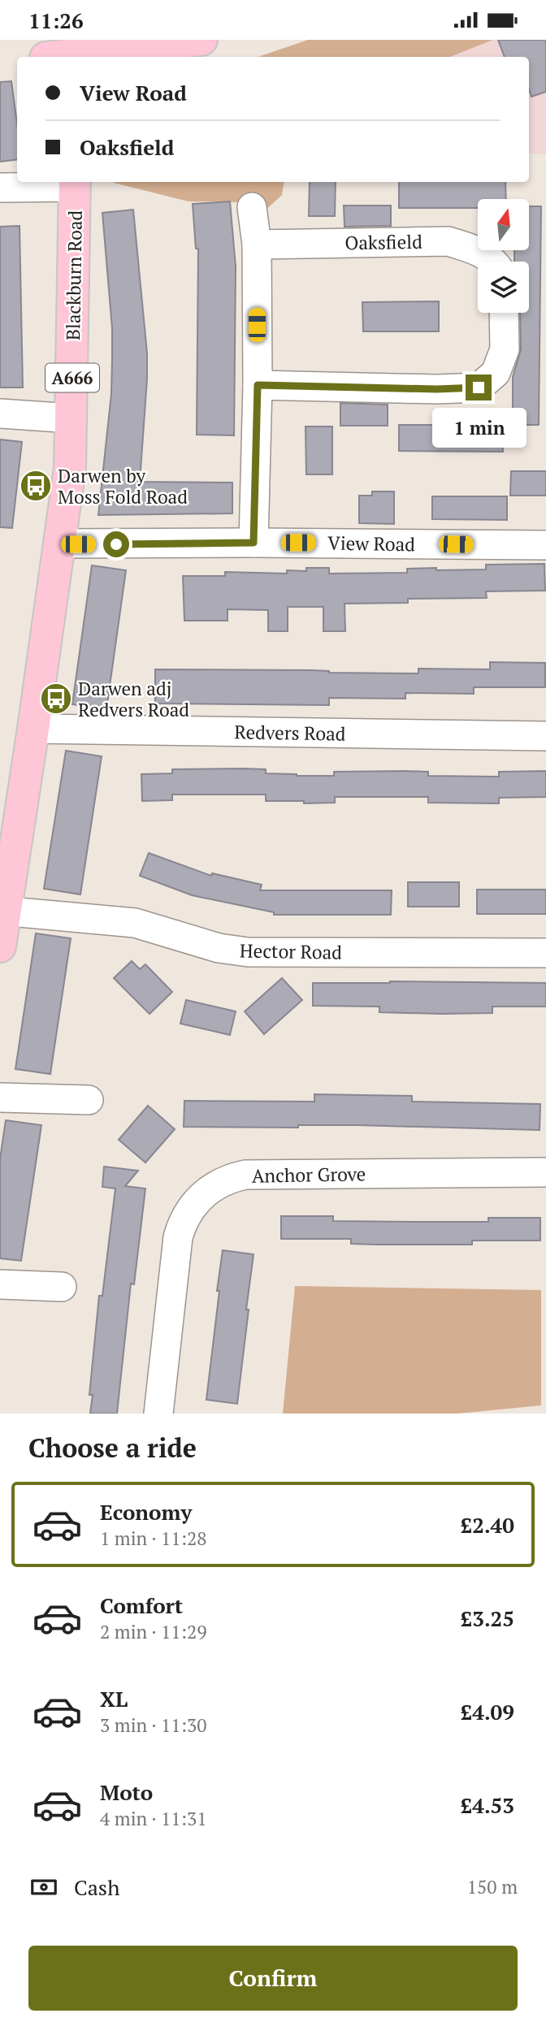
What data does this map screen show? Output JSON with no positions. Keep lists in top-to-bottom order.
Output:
{
  "streets": {
    "highway": ["Blackburn Road", "A666"],
    "street": [
      "Oaksfield",
      "View Road",
      "Redvers Road",
      "Hector Road",
      "Anchor Grove"
    ]
  },
  "crossings": [
    ["Blackburn Road", "View Road"],
    ["Blackburn Road", "Redvers Road"],
    ["Blackburn Road", "Hector Road"]
  ],
  "places": {
    "bus stop": ["Darwen by Moss Fold Road", "Darwen adj Redvers Road"]
  },
  "north": "top",
  "page": {
    "status": "11:26",
    "banner": ["View Road", "Oaksfield"],
    "bubble": "1 min",
    "heading": "Choose a ride",
    "list": [
      {
        "name": "Economy",
        "note": "1 min · 11:28",
        "value": "£2.40"
      },
      {
        "name": "Comfort",
        "note": "2 min · 11:29",
        "value": "£3.25"
      },
      {
        "name": "XL",
        "note": "3 min · 11:30",
        "value": "£4.09"
      },
      {
        "name": "Moto",
        "note": "4 min · 11:31",
        "value": "£4.53"
      }
    ],
    "pay": ["Cash", "150 m"],
    "buttons": "Confirm"
  }
}
